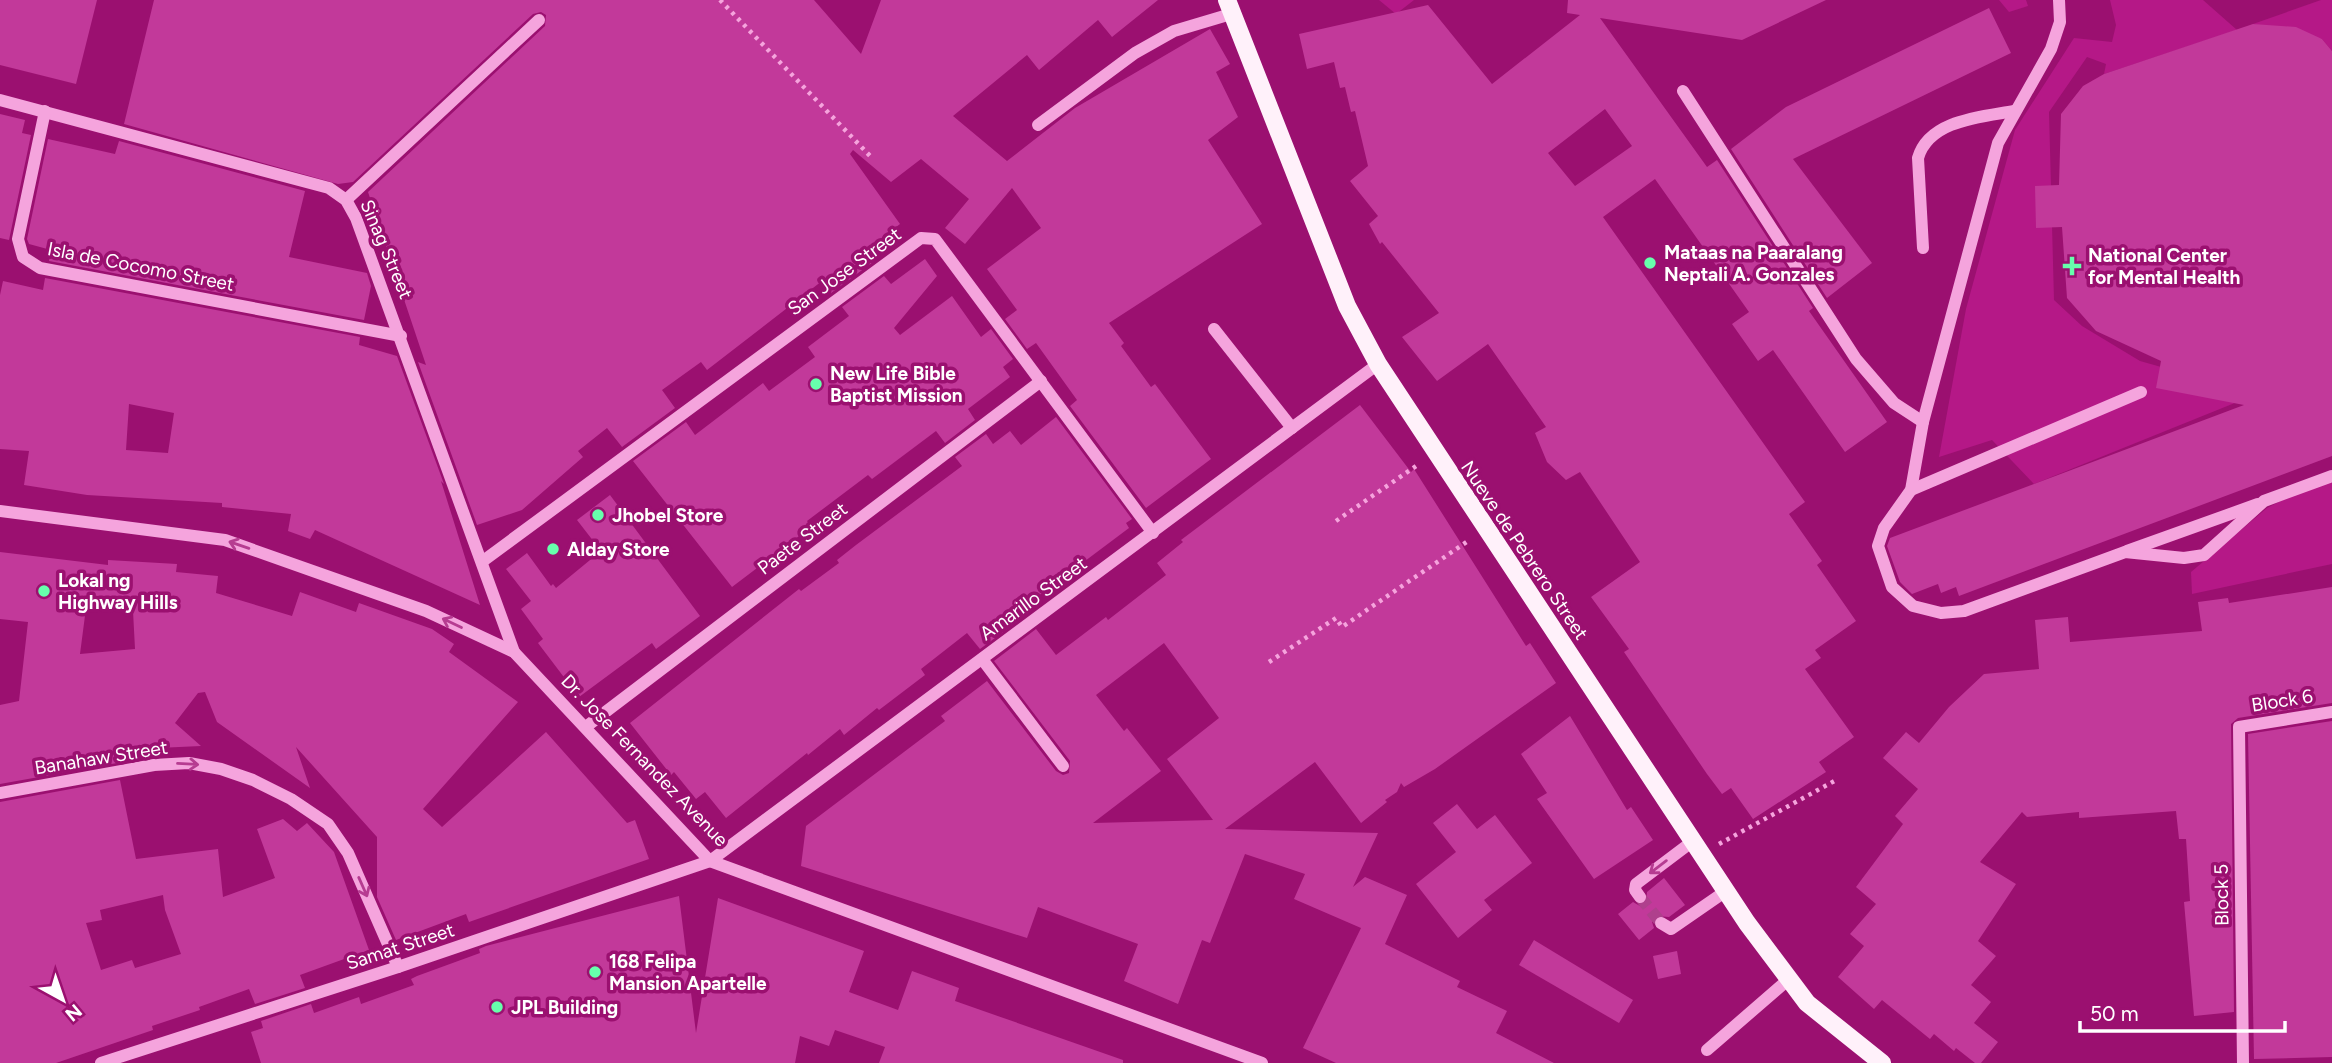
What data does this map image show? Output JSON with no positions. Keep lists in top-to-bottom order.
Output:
{
  "streets": {
    "main road": ["Nueve de Pebrero Street"],
    "street": [
      "Sinag Street",
      "Isla de Cocomo Street",
      "San Jose Street",
      "Paete Street",
      "Amarillo Street",
      "Block 6",
      "Banahaw Street",
      "Dr. Jose Fernandez Avenue",
      "Block 5",
      "Samat Street"
    ]
  },
  "crossings": [
    ["Sinag Street", "Isla de Cocomo Street"],
    ["Sinag Street", "San Jose Street"],
    ["Sinag Street", "Dr. Jose Fernandez Avenue"],
    ["San Jose Street", "Paete Street"],
    ["San Jose Street", "Amarillo Street"],
    ["Paete Street", "Dr. Jose Fernandez Avenue"],
    ["Nueve de Pebrero Street", "Amarillo Street"],
    ["Amarillo Street", "Dr. Jose Fernandez Avenue"],
    ["Amarillo Street", "Samat Street"],
    ["Block 6", "Block 5"],
    ["Banahaw Street", "Samat Street"],
    ["Dr. Jose Fernandez Avenue", "Samat Street"]
  ],
  "one_way": ["Banahaw Street", "Dr. Jose Fernandez Avenue"],
  "places": {
    "other": [
      "Mataas na Paaralang Neptali A. Gonzales",
      "New Life Bible Baptist Mission",
      "Jhobel Store",
      "Alday Store",
      "Lokal ng Highway Hills",
      "168 Felipa Mansion Apartelle",
      "JPL Building"
    ],
    "health": ["National Center for Mental Health"]
  },
  "scale_bar": "50 m",
  "north": "bottom right"
}
